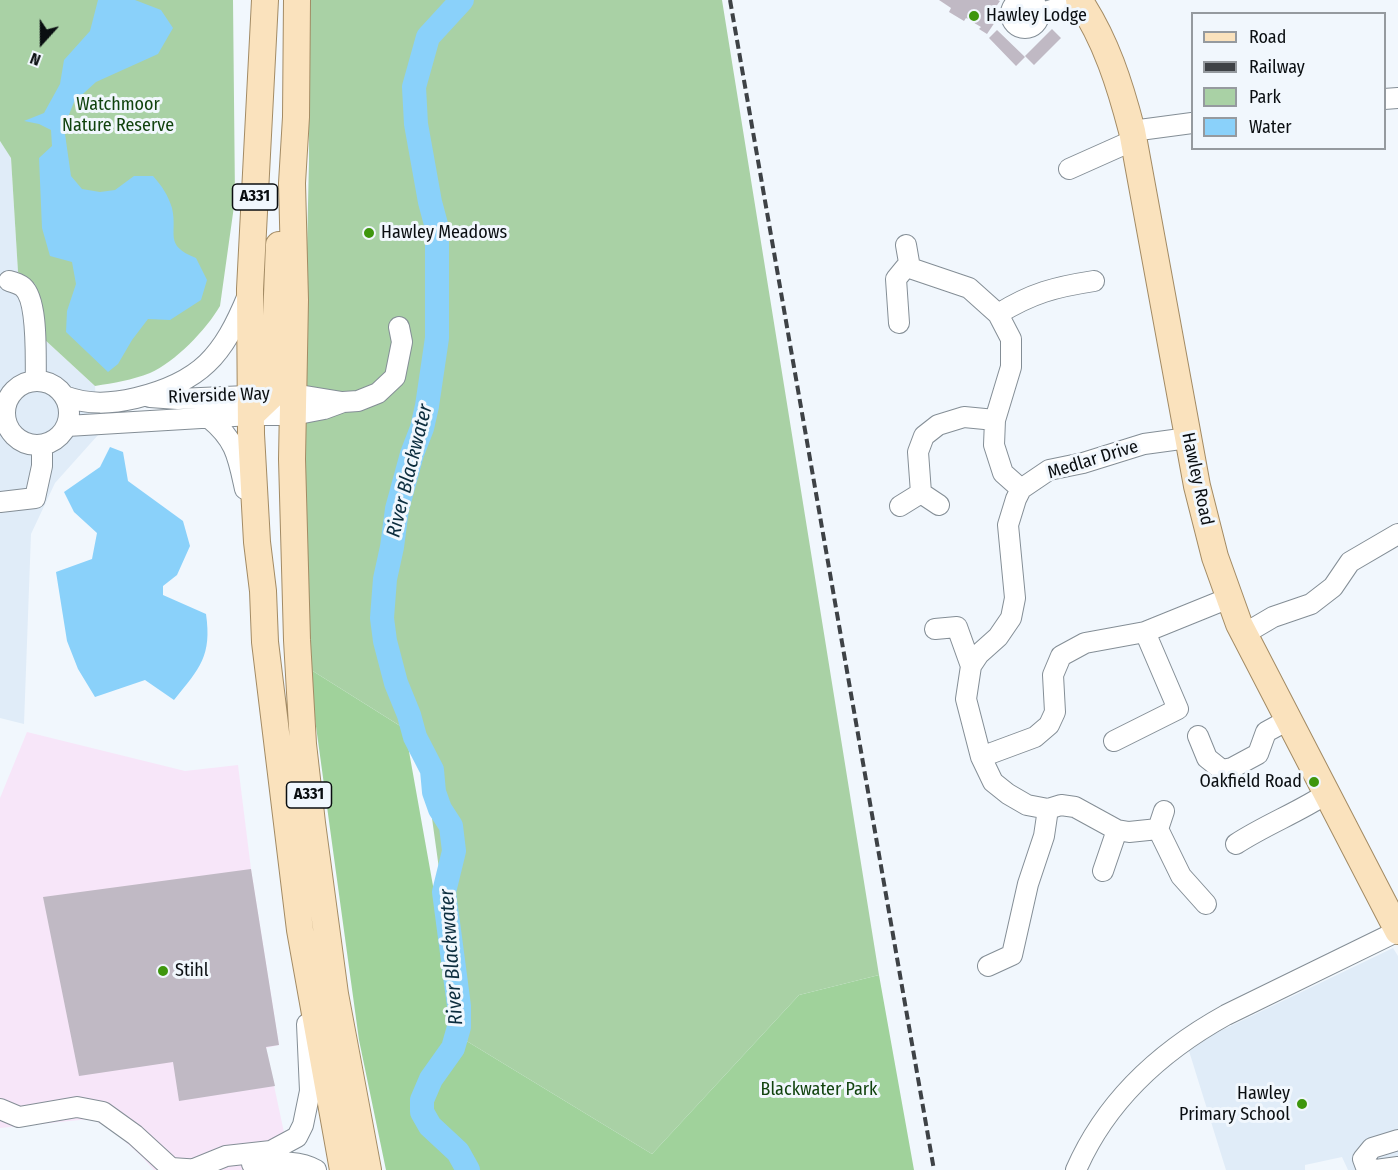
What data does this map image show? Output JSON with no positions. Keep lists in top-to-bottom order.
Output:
{
  "streets": {
    "main road": ["A331", "Hawley Road"],
    "street": ["Riverside Way", "Medlar Drive"]
  },
  "crossings": [
    ["A331", "Riverside Way"],
    ["Medlar Drive", "Hawley Road"]
  ],
  "water": ["River Blackwater"],
  "parks": ["Watchmoor Nature Reserve", "Blackwater Park"],
  "places": [
    "Hawley Lodge",
    "Hawley Meadows",
    "Oakfield Road",
    "Stihl",
    "Hawley Primary School"
  ],
  "legend": [
    "Road",
    "Railway",
    "Park",
    "Water"
  ],
  "north": "bottom"
}
